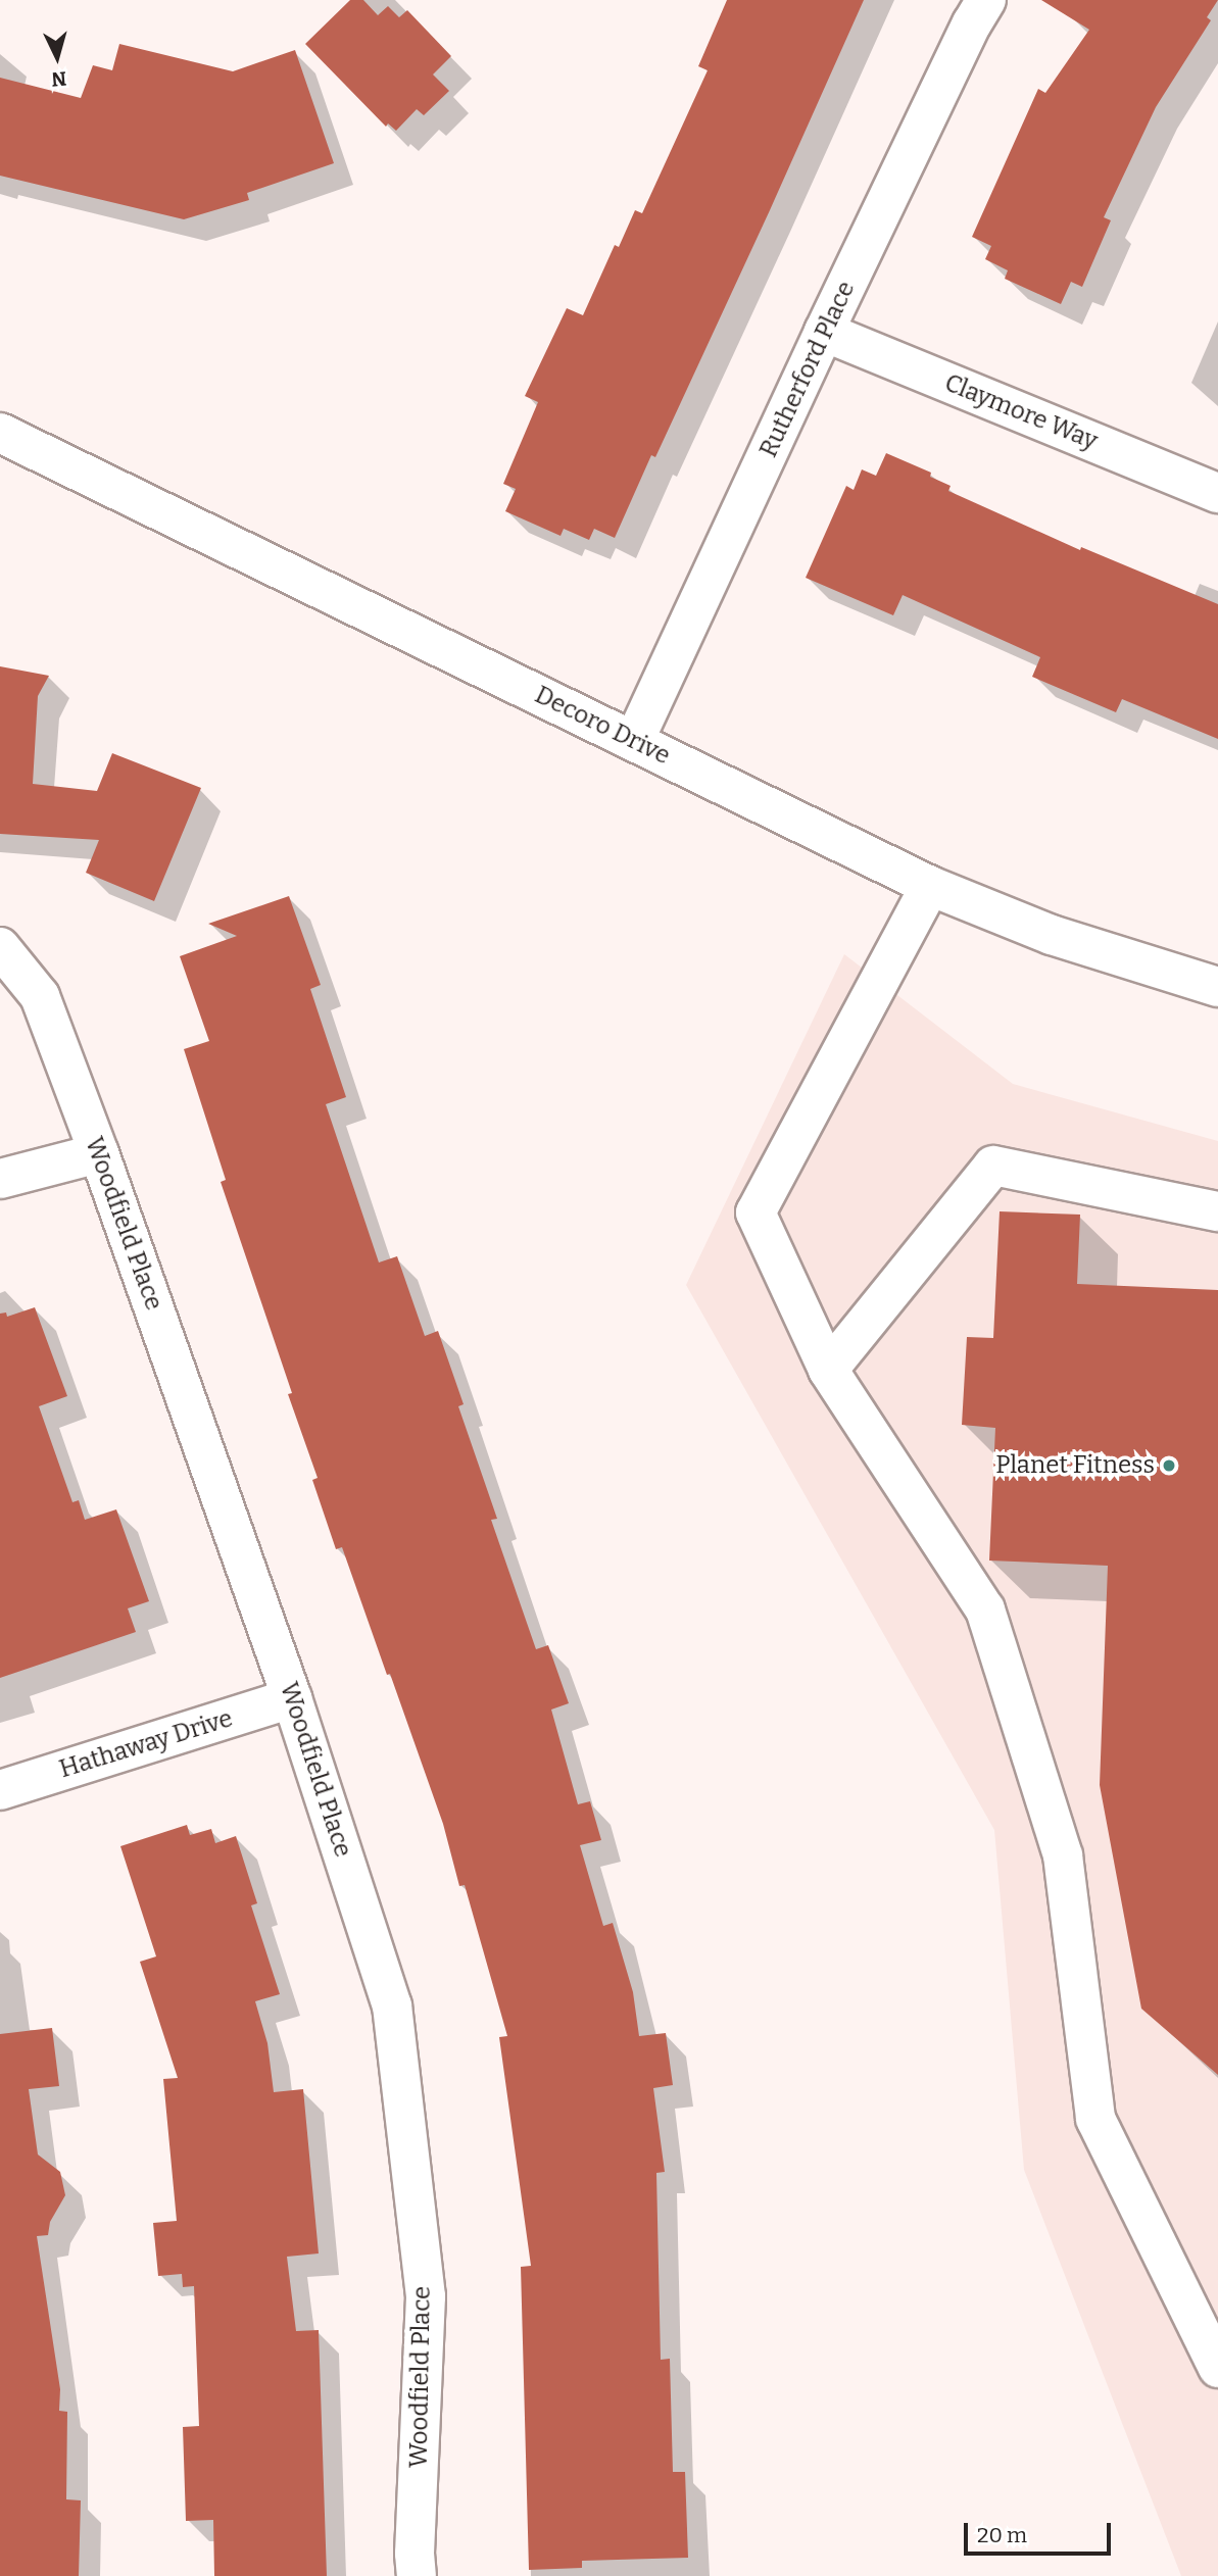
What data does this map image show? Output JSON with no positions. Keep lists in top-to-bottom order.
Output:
{
  "streets": {
    "street": [
      "Rutherford Place",
      "Claymore Way",
      "Decoro Drive",
      "Woodfield Place",
      "Hathaway Drive"
    ]
  },
  "crossings": [
    ["Rutherford Place", "Claymore Way"],
    ["Rutherford Place", "Decoro Drive"],
    ["Woodfield Place", "Hathaway Drive"]
  ],
  "places": ["Planet Fitness"],
  "scale_bar": "20 m",
  "north": "bottom"
}
